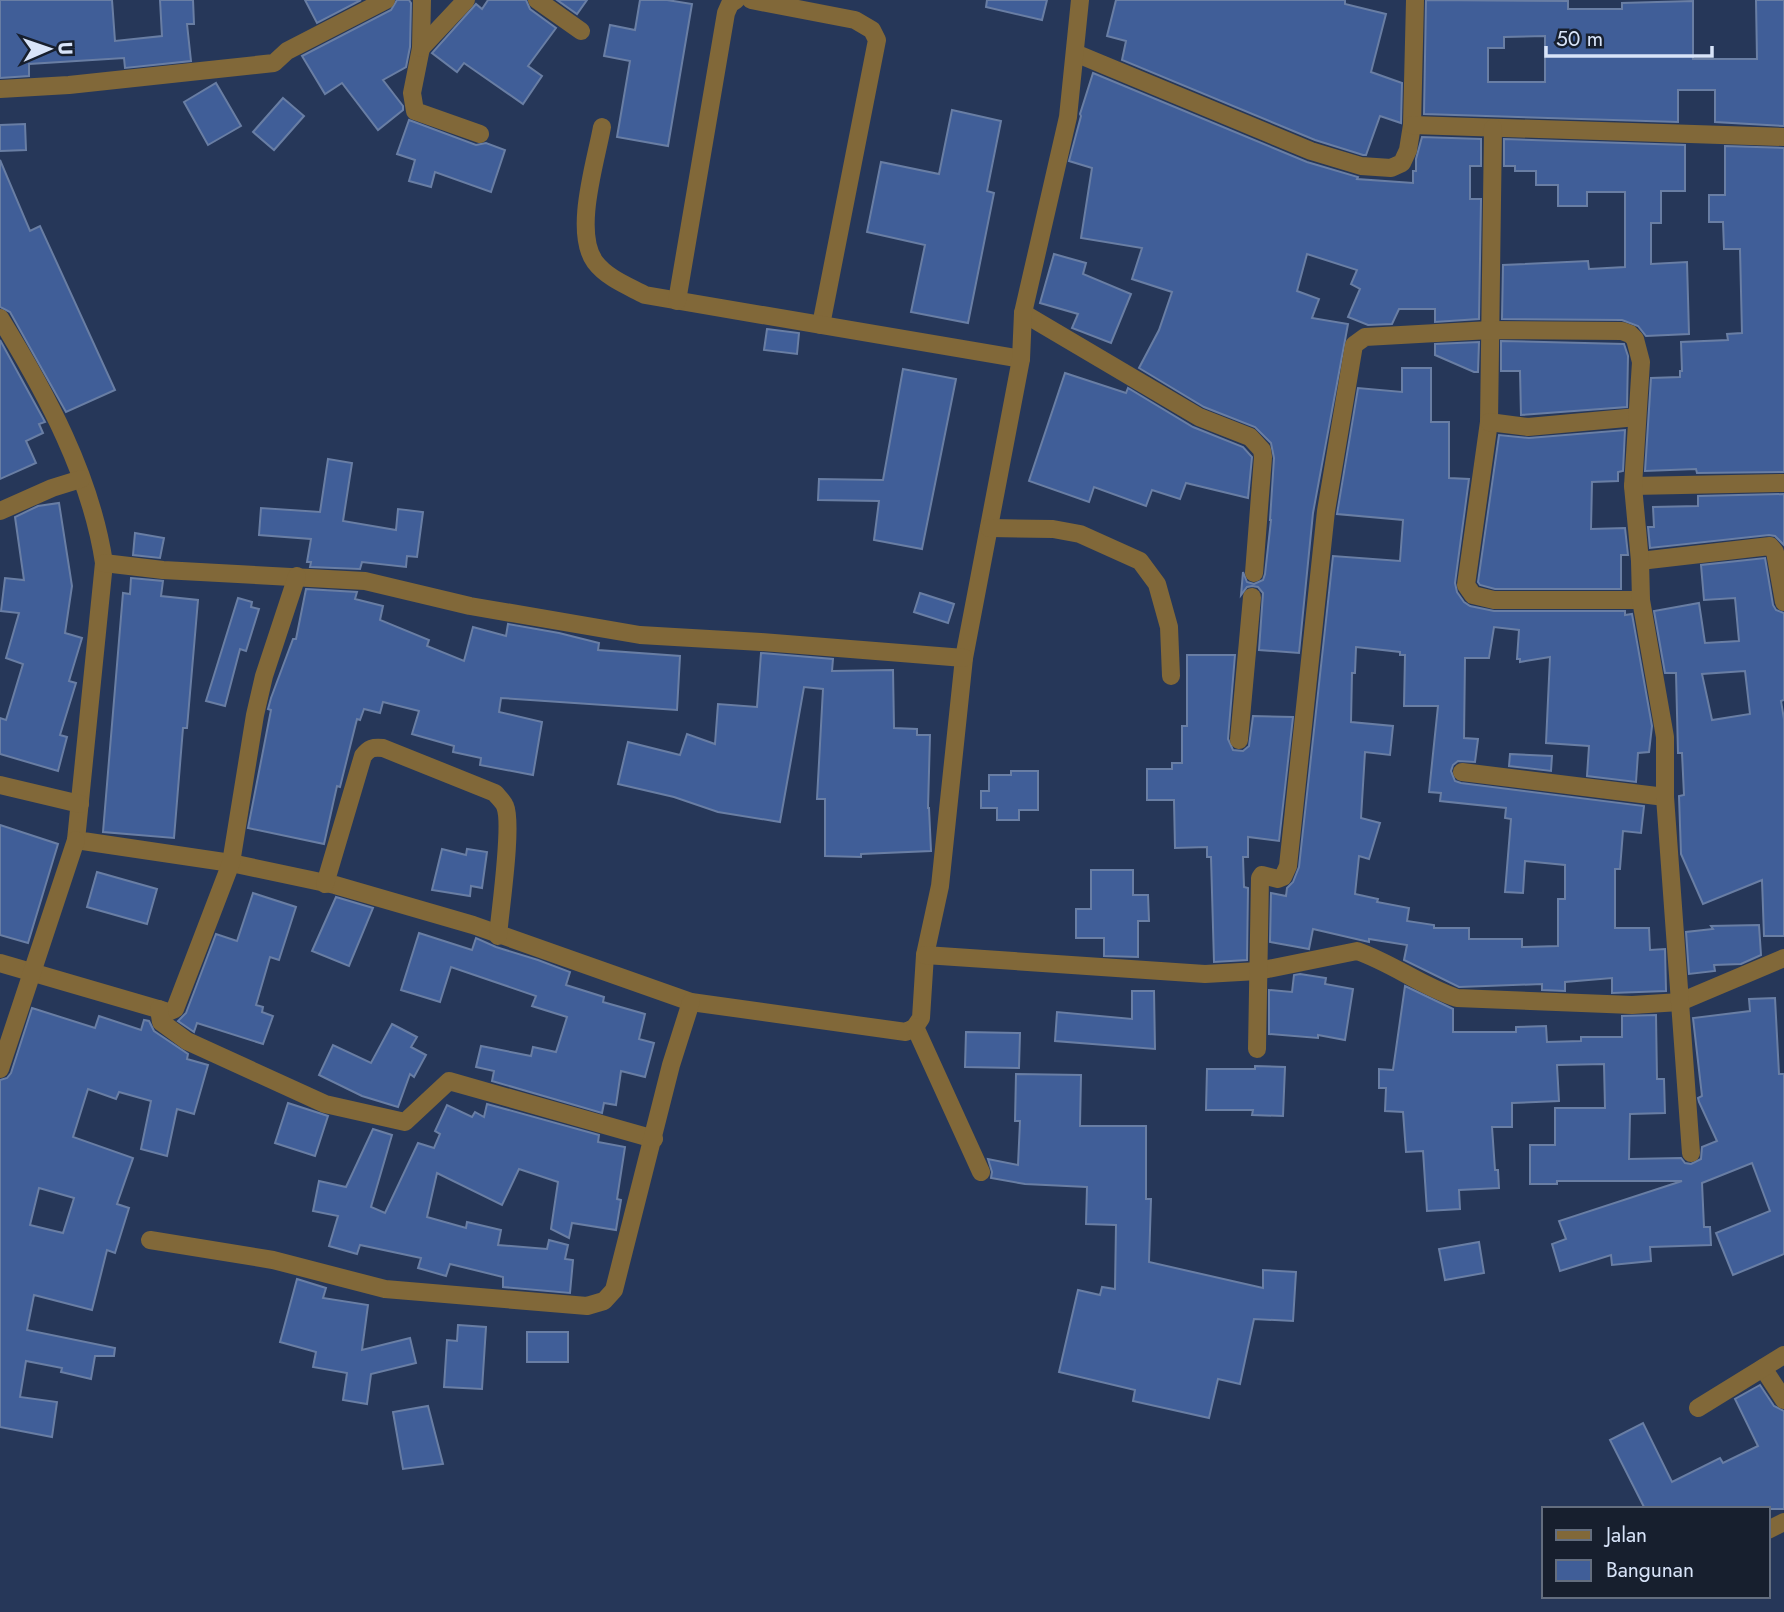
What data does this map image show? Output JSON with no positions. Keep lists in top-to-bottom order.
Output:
{
  "legend": ["Jalan", "Bangunan"],
  "scale_bar": "50 m",
  "north": "right"
}
